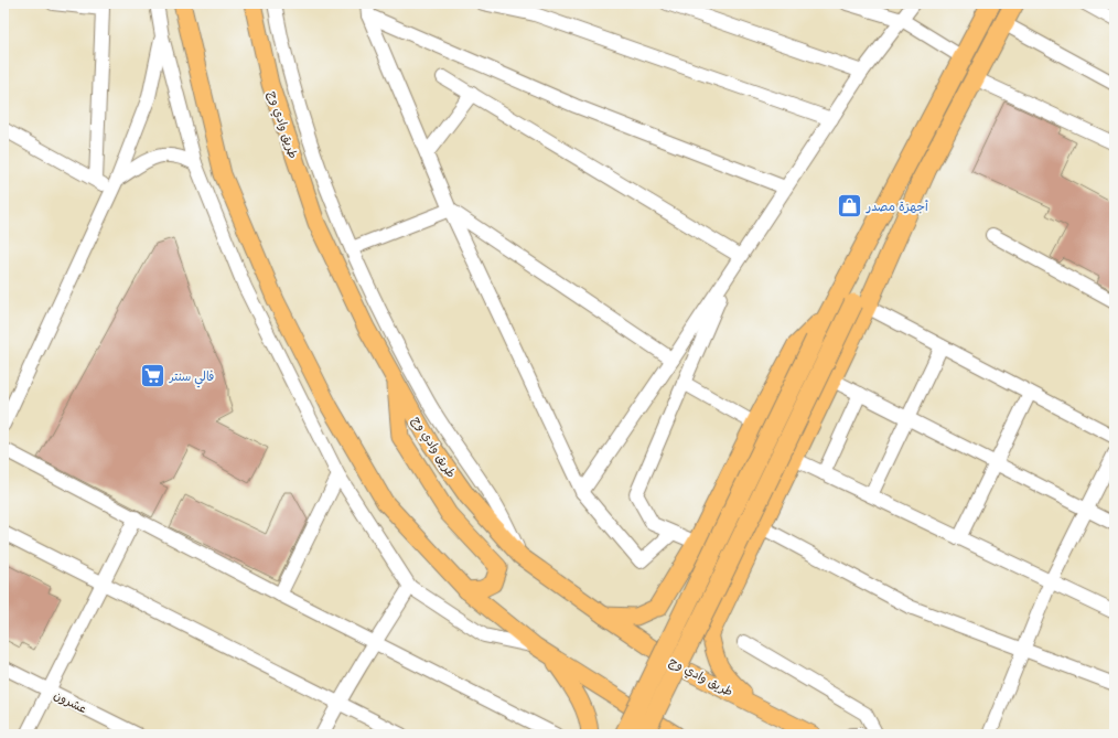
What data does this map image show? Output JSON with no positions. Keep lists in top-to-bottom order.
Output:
{
  "streets": {
    "main road": ["طريق وادي وج"],
    "street": ["عشرون"]
  },
  "places": {
    "shop": ["أجهزة مصدر"],
    "supermarket": ["فالي سنتر"]
  }
}
